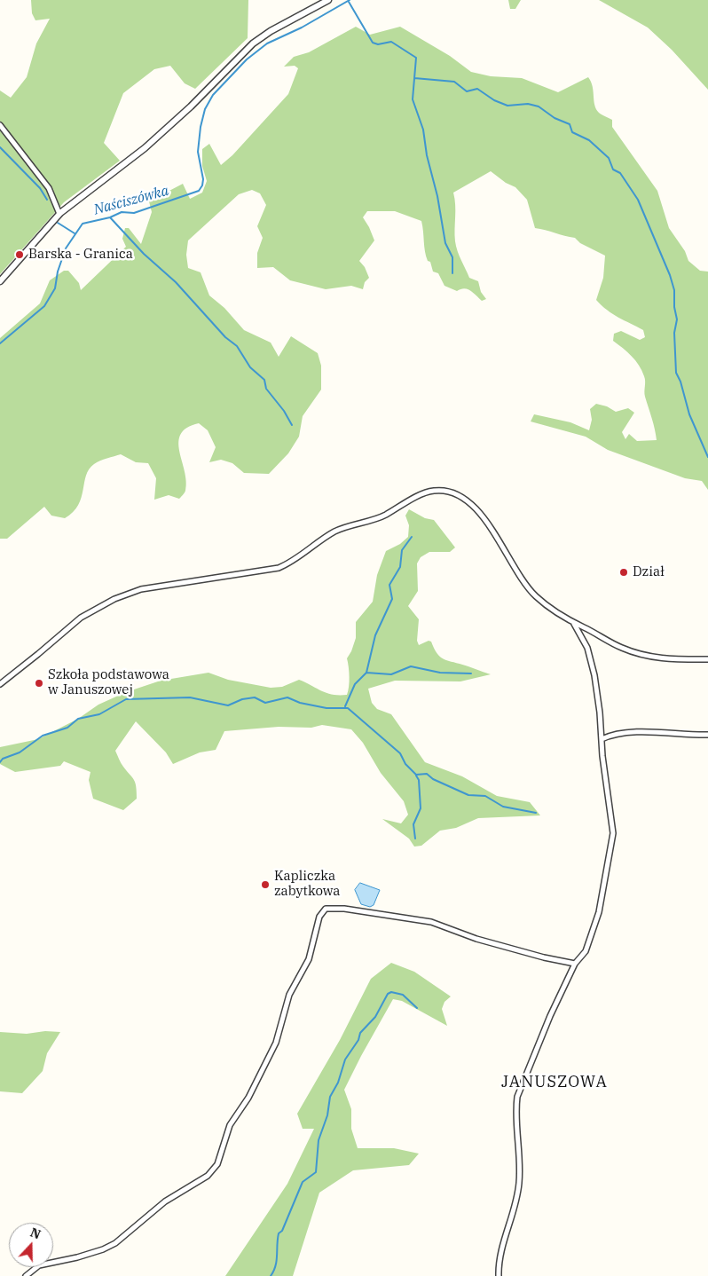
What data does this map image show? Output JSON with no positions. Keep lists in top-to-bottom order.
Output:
{
  "districts": ["JANUSZOWA"],
  "water": ["Naściszówka"],
  "places": [
    "Barska - Granica",
    "Dział",
    "Szkoła podstawowa w Januszowej",
    "Kapliczka zabytkowa"
  ],
  "north": "top"
}
